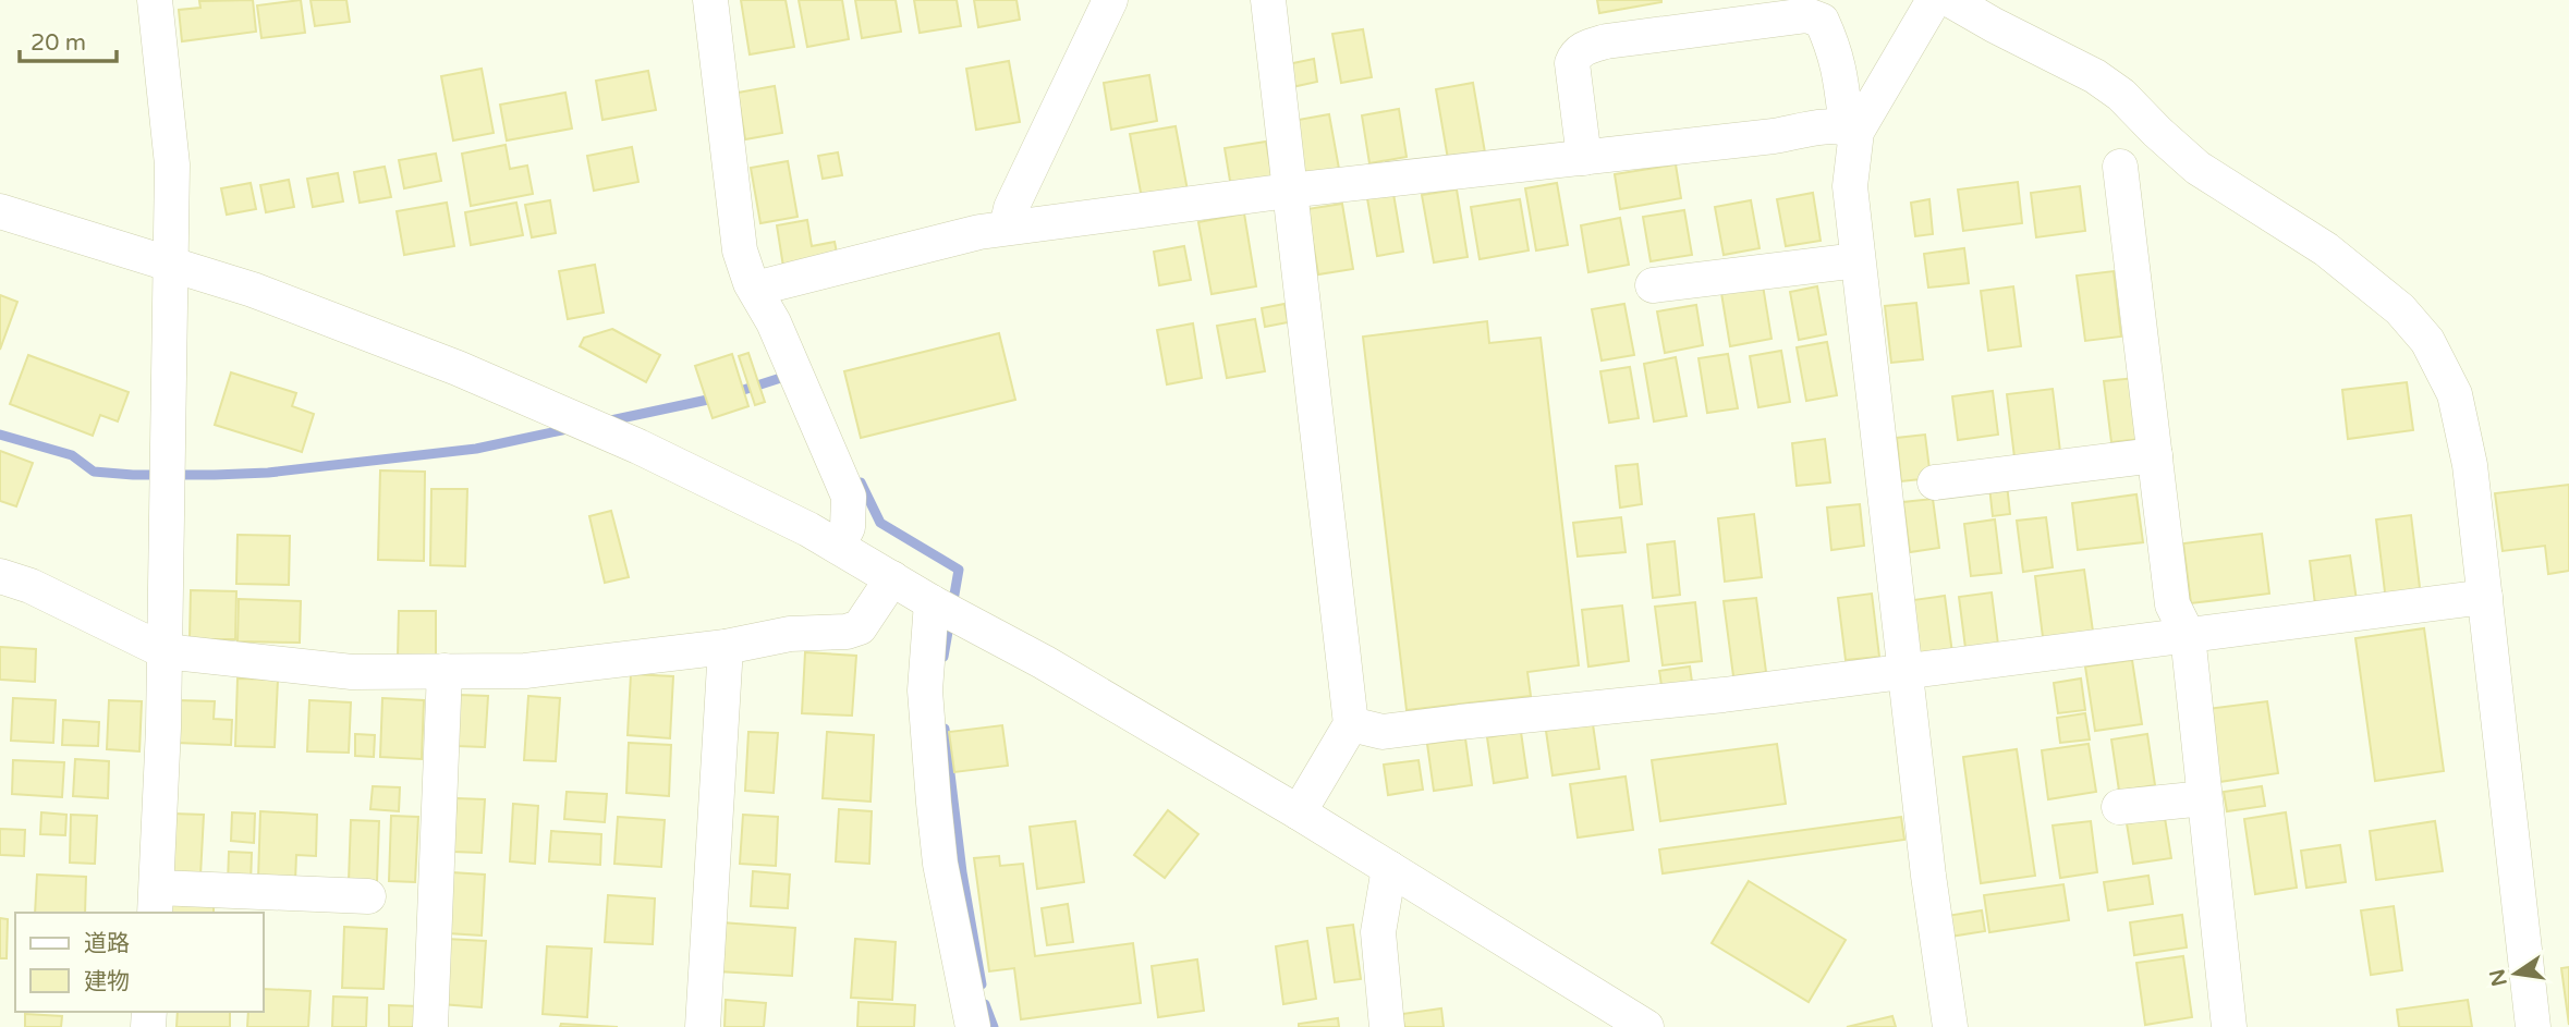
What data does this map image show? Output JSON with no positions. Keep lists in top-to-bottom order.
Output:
{
  "legend": ["道路", "建物"],
  "scale_bar": "20 m",
  "north": "left"
}
